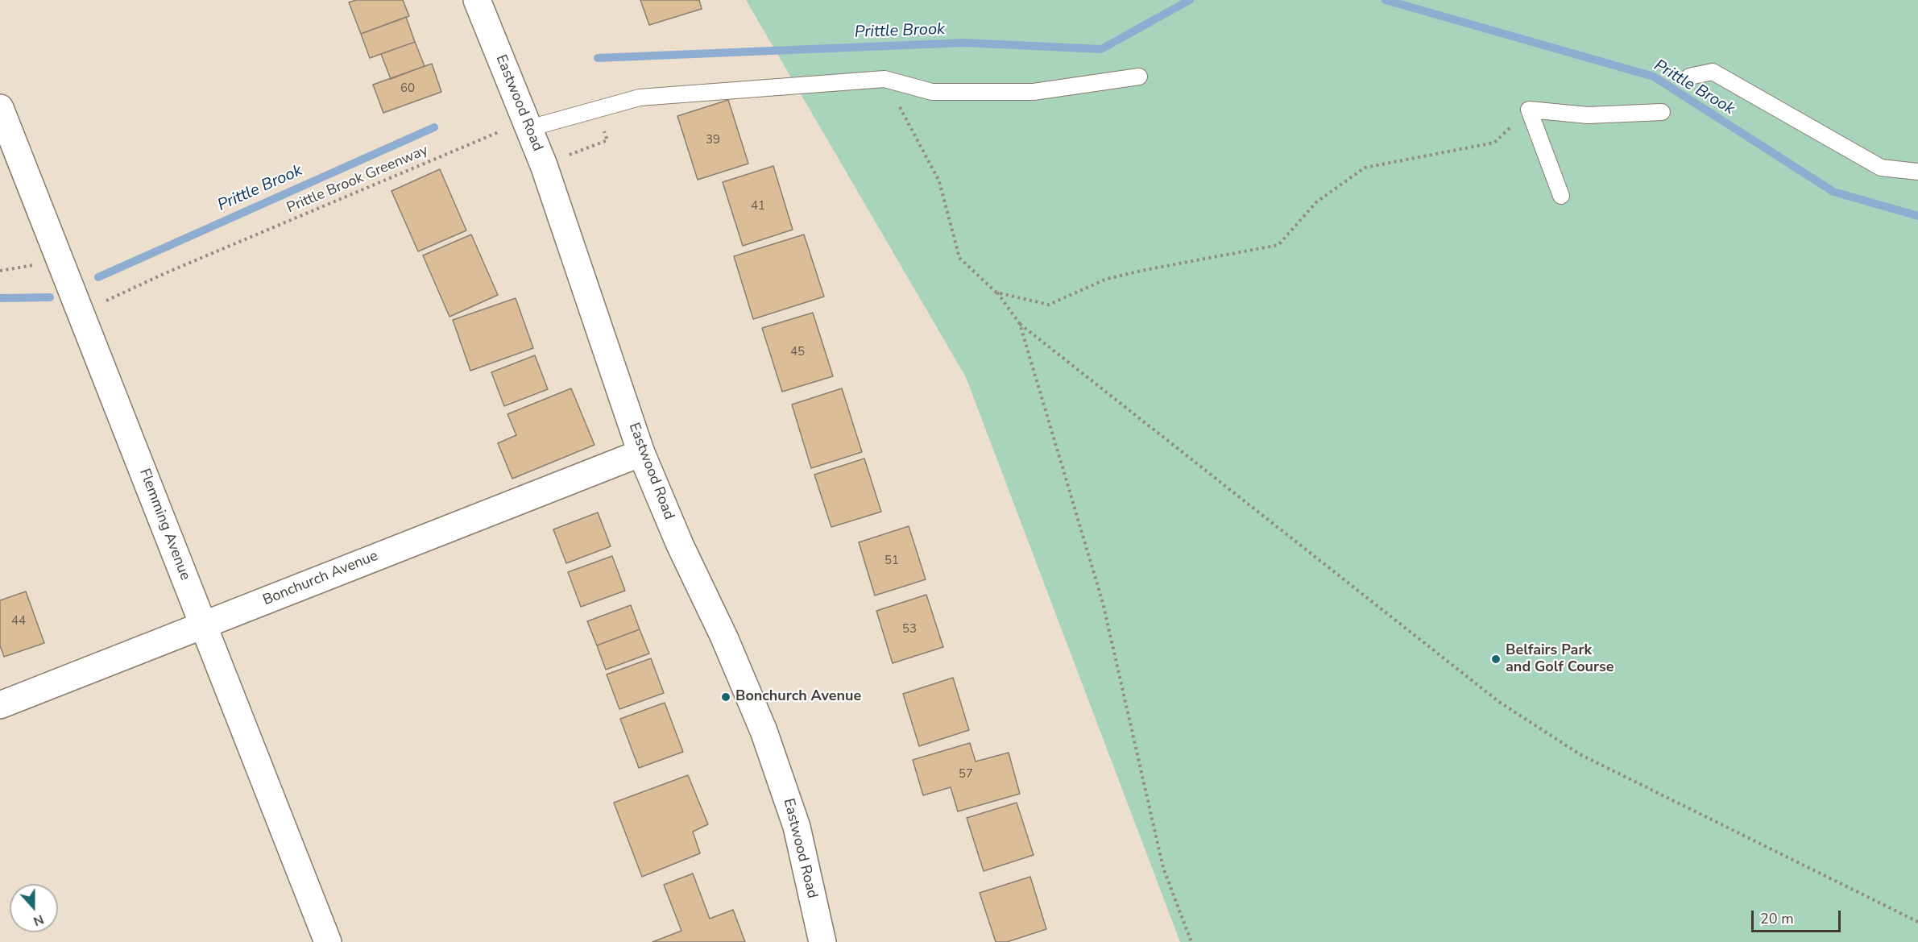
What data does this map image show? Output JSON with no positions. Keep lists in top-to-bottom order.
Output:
{
  "streets": {
    "street": ["Eastwood Road", "Flemming Avenue", "Bonchurch Avenue"],
    "path": ["Prittle Brook Greenway"]
  },
  "crossings": [
    ["Eastwood Road", "Bonchurch Avenue"],
    ["Prittle Brook Greenway", "Flemming Avenue"],
    ["Flemming Avenue", "Bonchurch Avenue"]
  ],
  "water": ["Prittle Brook"],
  "places": ["Belfairs Park and Golf Course", "Bonchurch Avenue"],
  "house_numbers": [
    "60",
    "39",
    "41",
    "45",
    "51",
    "44",
    "53",
    "57"
  ],
  "scale_bar": "20 m",
  "north": "bottom"
}
